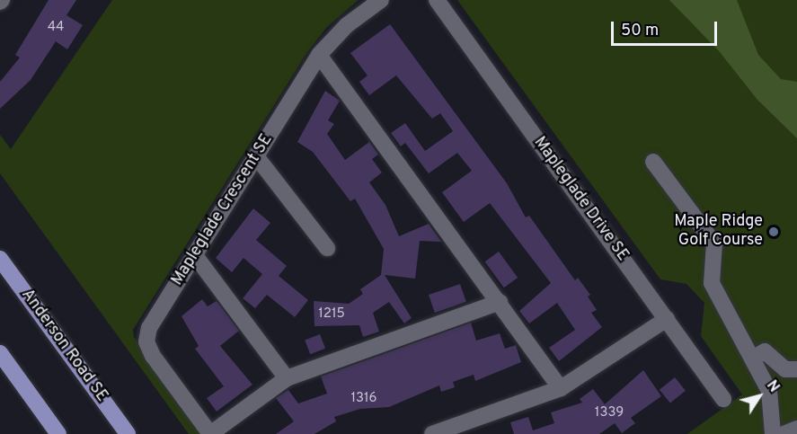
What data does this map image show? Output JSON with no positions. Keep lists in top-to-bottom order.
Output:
{
  "streets": {
    "main road": ["Anderson Road SE"],
    "street": ["Mapleglade Drive SE", "Mapleglade Crescent SE"]
  },
  "places": ["Maple Ridge Golf Course"],
  "house_numbers": [
    "44",
    "1215",
    "1316",
    "1339"
  ],
  "scale_bar": "50 m",
  "north": "top right"
}
